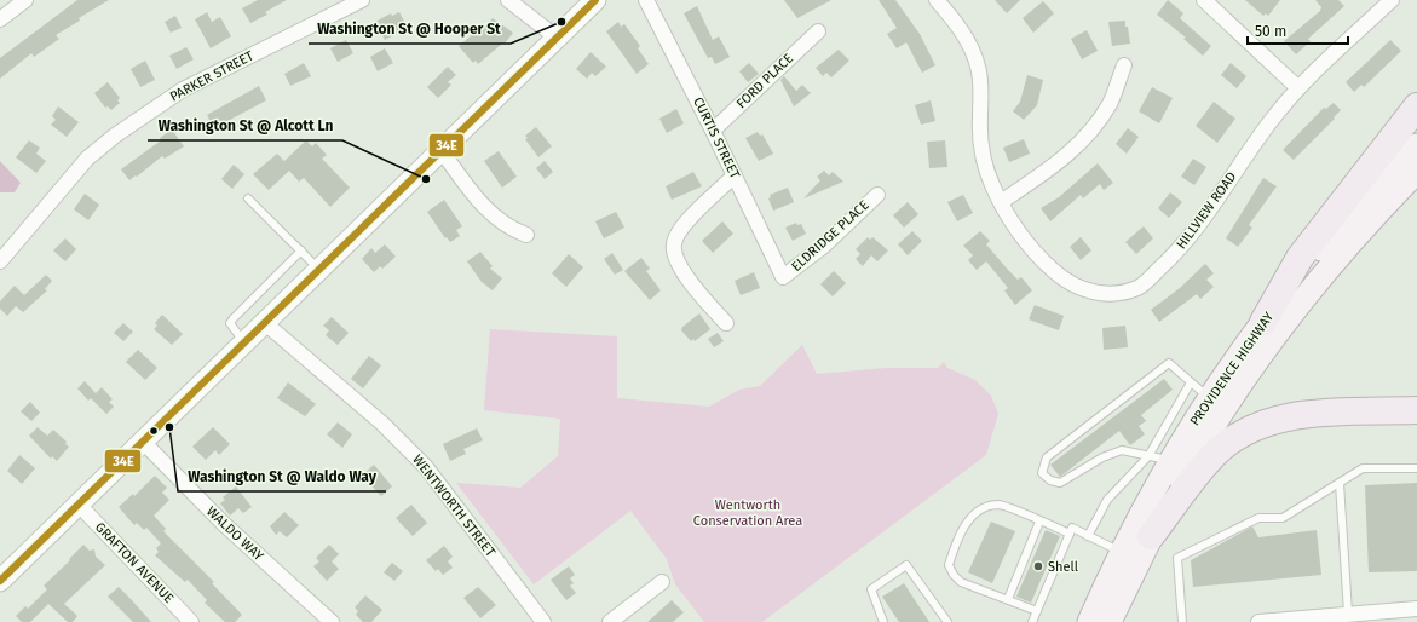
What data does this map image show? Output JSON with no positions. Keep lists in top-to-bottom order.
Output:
{
  "streets": {
    "main road": ["PROVIDENCE HIGHWAY"],
    "street": [
      "PARKER STREET",
      "FORD PLACE",
      "CURTIS STREET",
      "HILLVIEW ROAD",
      "ELDRIDGE PLACE",
      "WENTWORTH STREET",
      "WALDO WAY",
      "GRAFTON AVENUE"
    ]
  },
  "crossings": [
    ["FORD PLACE", "CURTIS STREET"],
    ["CURTIS STREET", "ELDRIDGE PLACE"]
  ],
  "parks": ["Wentworth Conservation Area"],
  "places": [
    "Washington St @ Hooper St",
    "Washington St @ Alcott Ln",
    "Washington St @ Waldo Way",
    "Shell"
  ],
  "lines": ["transit line 34E"],
  "scale_bar": "50 m"
}
